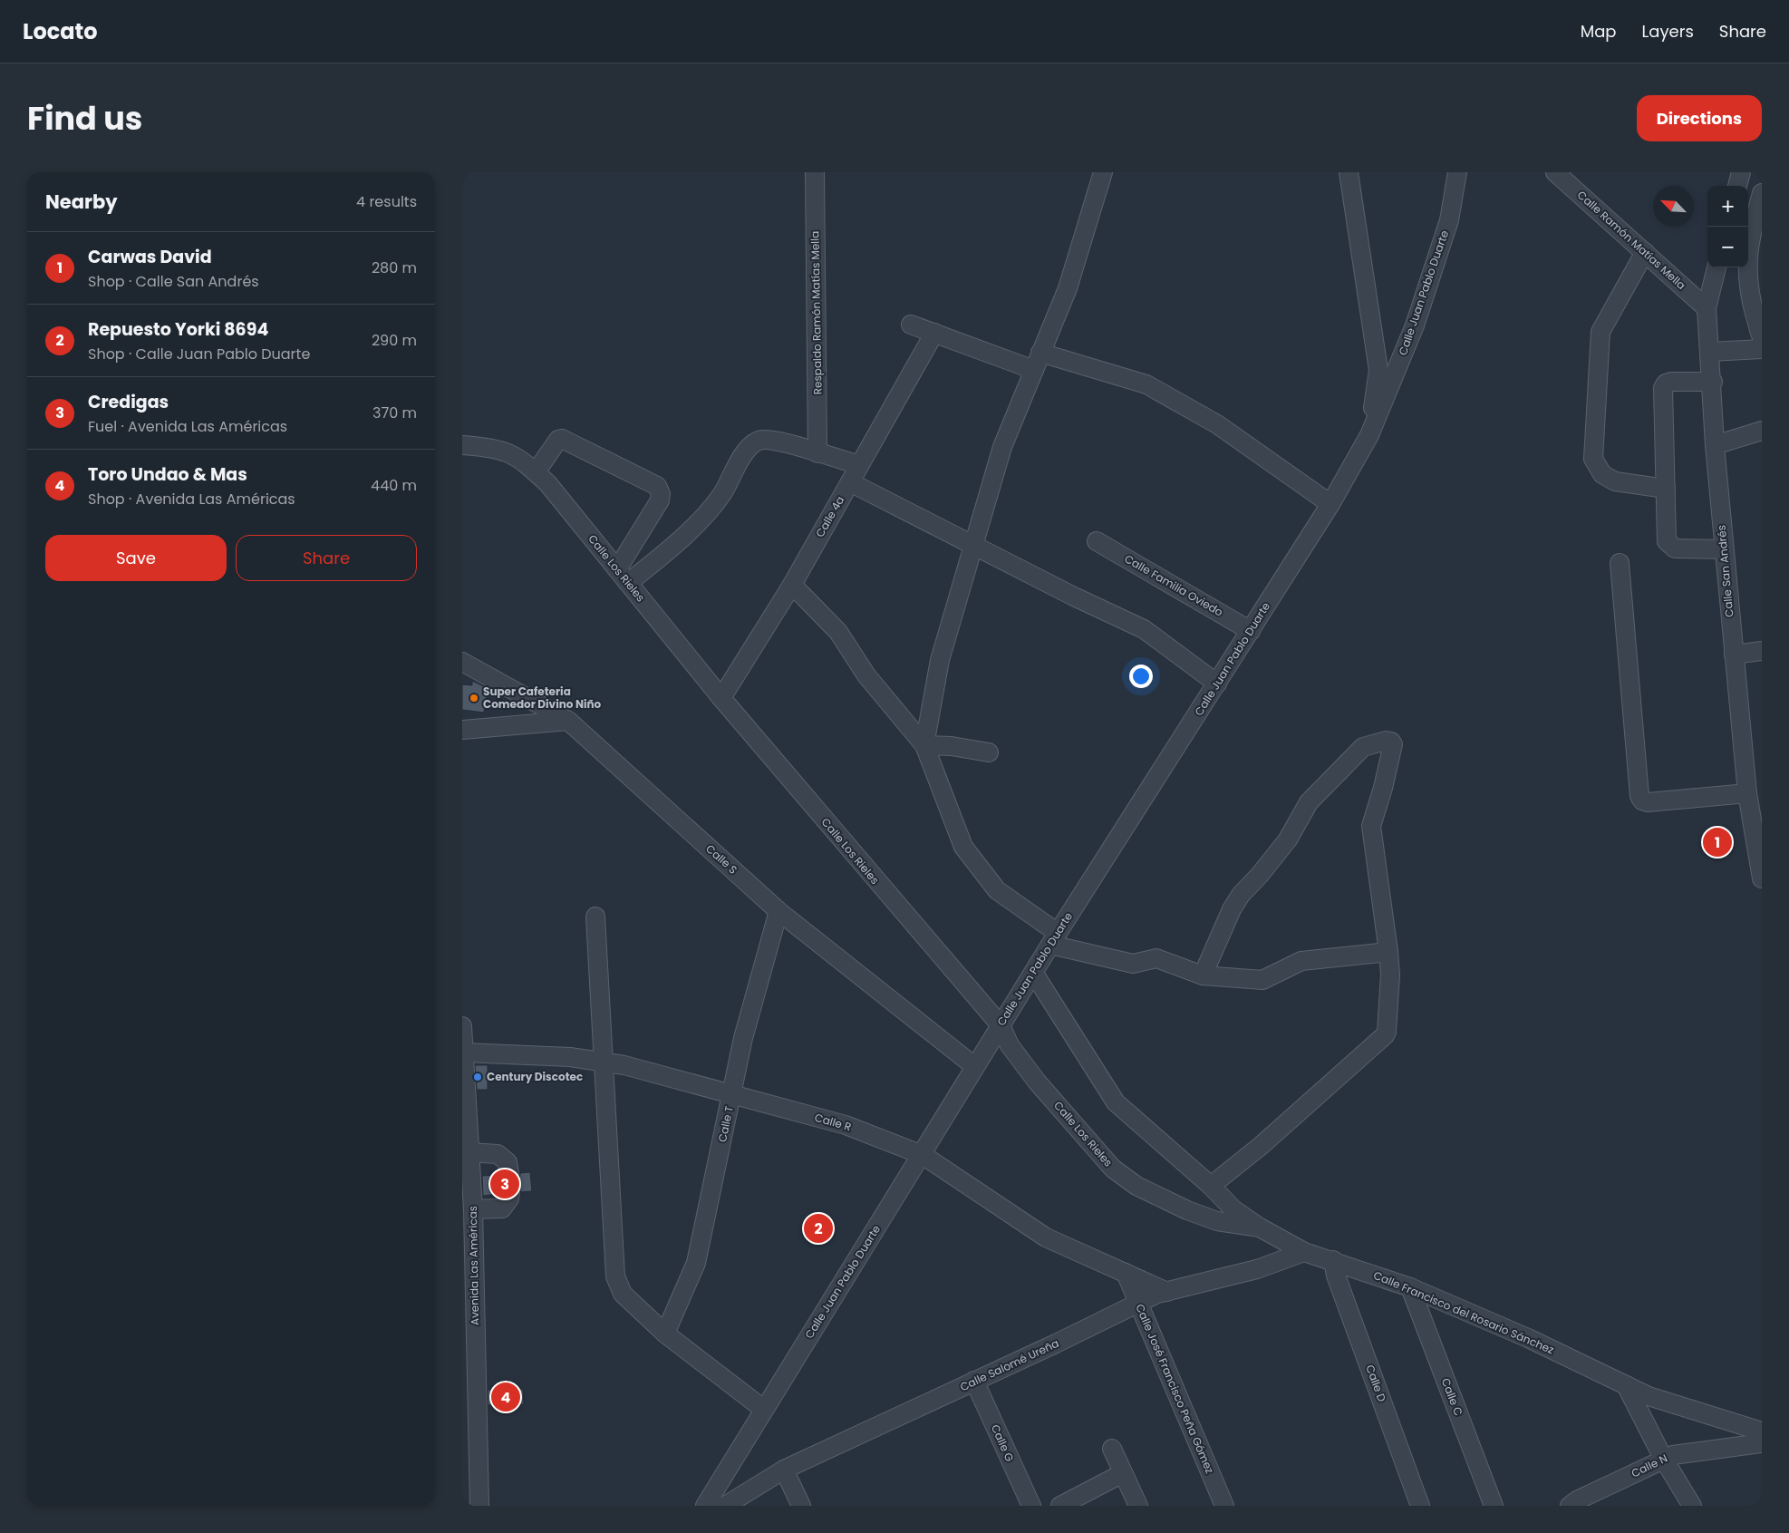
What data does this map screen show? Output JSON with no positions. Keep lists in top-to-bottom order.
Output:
{
  "streets": {
    "street": [
      "Calle Ramón Matías Mella",
      "Calle Juan Pablo Duarte",
      "Respaldo Ramón Matías Mella",
      "Calle 4a",
      "Calle Los Rieles",
      "Calle San Andrés",
      "Calle Familia Oviedo",
      "Calle S",
      "Calle R",
      "Calle T",
      "Avenida Las Américas",
      "Calle Francisco del Rosario Sánchez",
      "Calle Salomé Ureña",
      "Calle D",
      "Calle José Francisco Peña Gómez",
      "Calle C",
      "Calle G",
      "Calle N"
    ]
  },
  "crossings": [
    ["Calle Ramón Matías Mella", "Calle San Andrés"],
    ["Calle Juan Pablo Duarte", "Calle Los Rieles"],
    ["Calle Juan Pablo Duarte", "Calle Familia Oviedo"],
    ["Calle Juan Pablo Duarte", "Calle S"],
    ["Calle Juan Pablo Duarte", "Calle R"],
    ["Calle Juan Pablo Duarte", "Calle Francisco del Rosario Sánchez"],
    ["Calle 4a", "Calle Los Rieles"],
    ["Calle Los Rieles", "Calle Francisco del Rosario Sánchez"],
    ["Calle S", "Calle T"],
    ["Calle R", "Calle T"],
    ["Calle R", "Avenida Las Américas"],
    ["Calle R", "Calle Salomé Ureña"],
    ["Calle R", "Calle José Francisco Peña Gómez"],
    ["Calle Francisco del Rosario Sánchez", "Calle Salomé Ureña"],
    ["Calle Francisco del Rosario Sánchez", "Calle D"],
    ["Calle Francisco del Rosario Sánchez", "Calle C"],
    ["Calle Salomé Ureña", "Calle José Francisco Peña Gómez"],
    ["Calle Salomé Ureña", "Calle G"]
  ],
  "places": ["Super Cafeteria Comedor Divino Niño", "Century Discotec"],
  "north": "top left",
  "page": {
    "header": "Locato",
    "nav": ["Map", "Layers", "Share"],
    "title": "Find us",
    "buttons": [
      "Directions",
      ["Save", "Share"]
    ],
    "heading": ["Nearby", "4 results"],
    "map_buttons": ["+", "−"],
    "list": [
      {
        "mark": "1",
        "name": "Carwas David",
        "note": "Shop · Calle San Andrés",
        "value": "280 m"
      },
      {
        "mark": "2",
        "name": "Repuesto Yorki 8694",
        "note": "Shop · Calle Juan Pablo Duarte",
        "value": "290 m"
      },
      {
        "mark": "3",
        "name": "Credigas",
        "note": "Fuel · Avenida Las Américas",
        "value": "370 m"
      },
      {
        "mark": "4",
        "name": "Toro Undao & Mas",
        "note": "Shop · Avenida Las Américas",
        "value": "440 m"
      }
    ],
    "pins": [
      "1",
      "3",
      "2",
      "4"
    ]
  }
}
